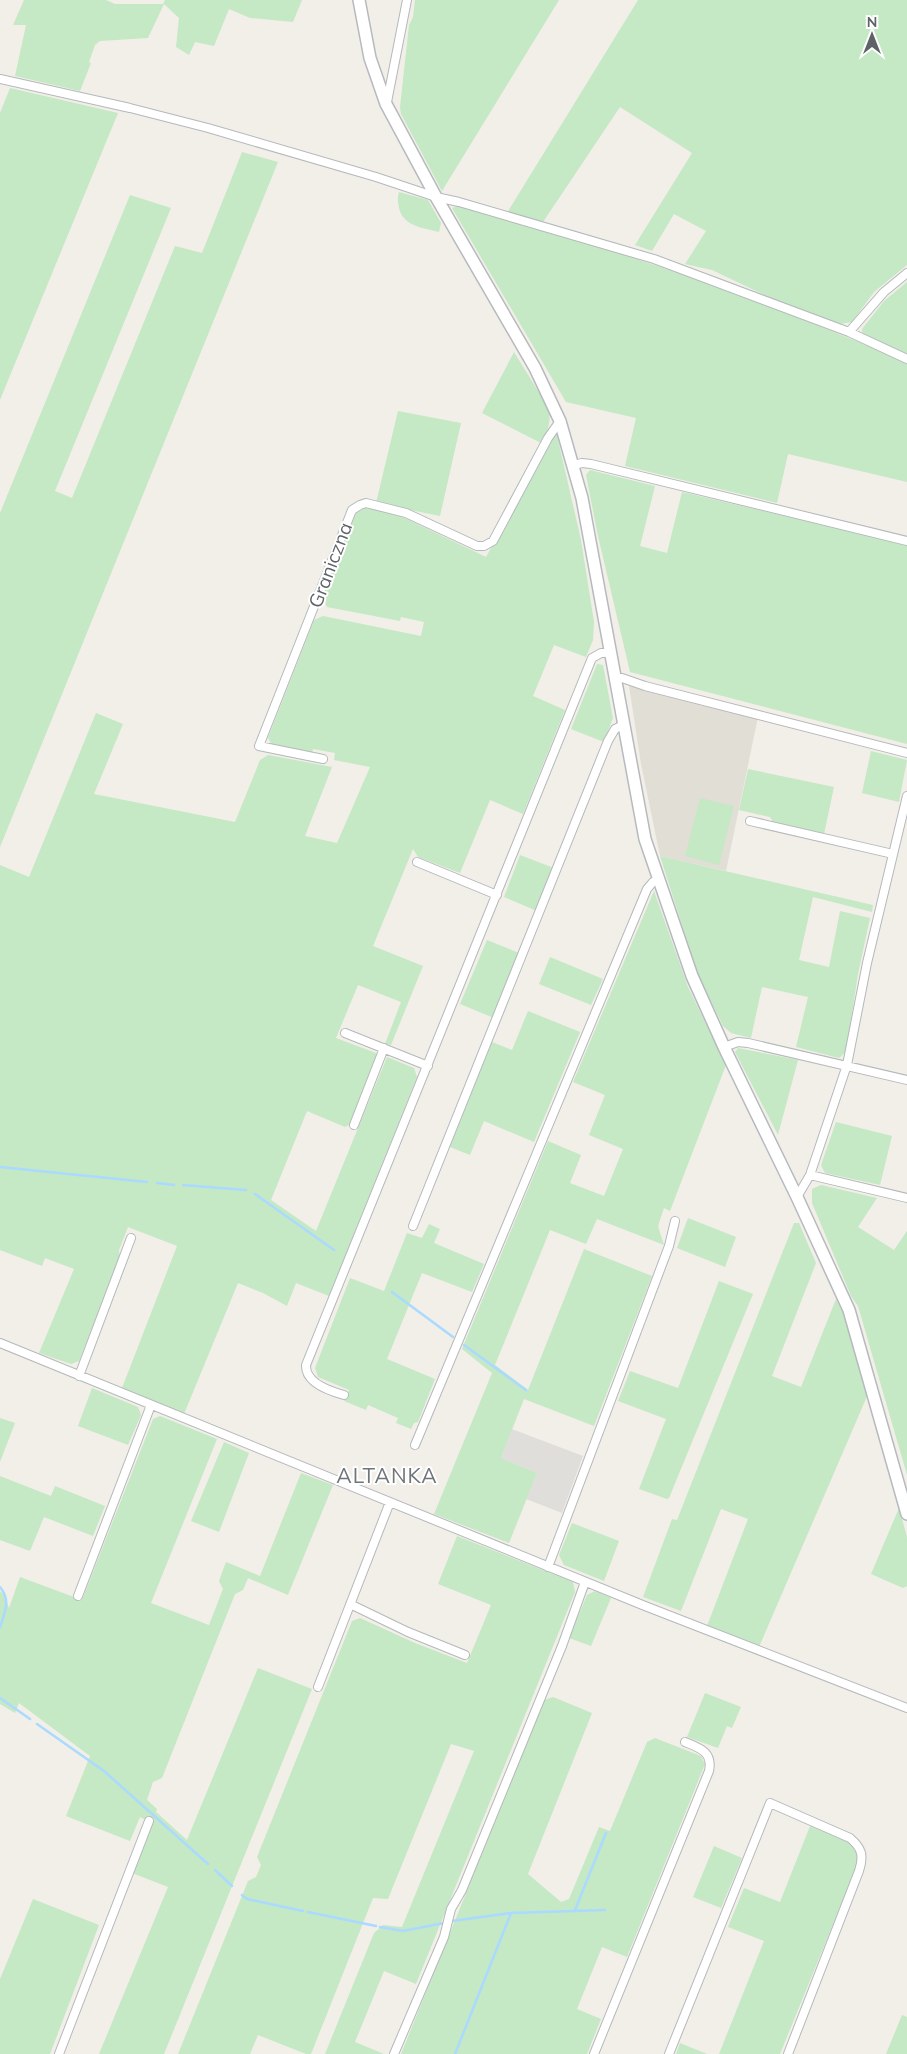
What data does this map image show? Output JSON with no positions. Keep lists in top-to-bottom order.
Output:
{
  "streets": {
    "street": ["Graniczna"]
  },
  "districts": ["ALTANKA"],
  "north": "top"
}
